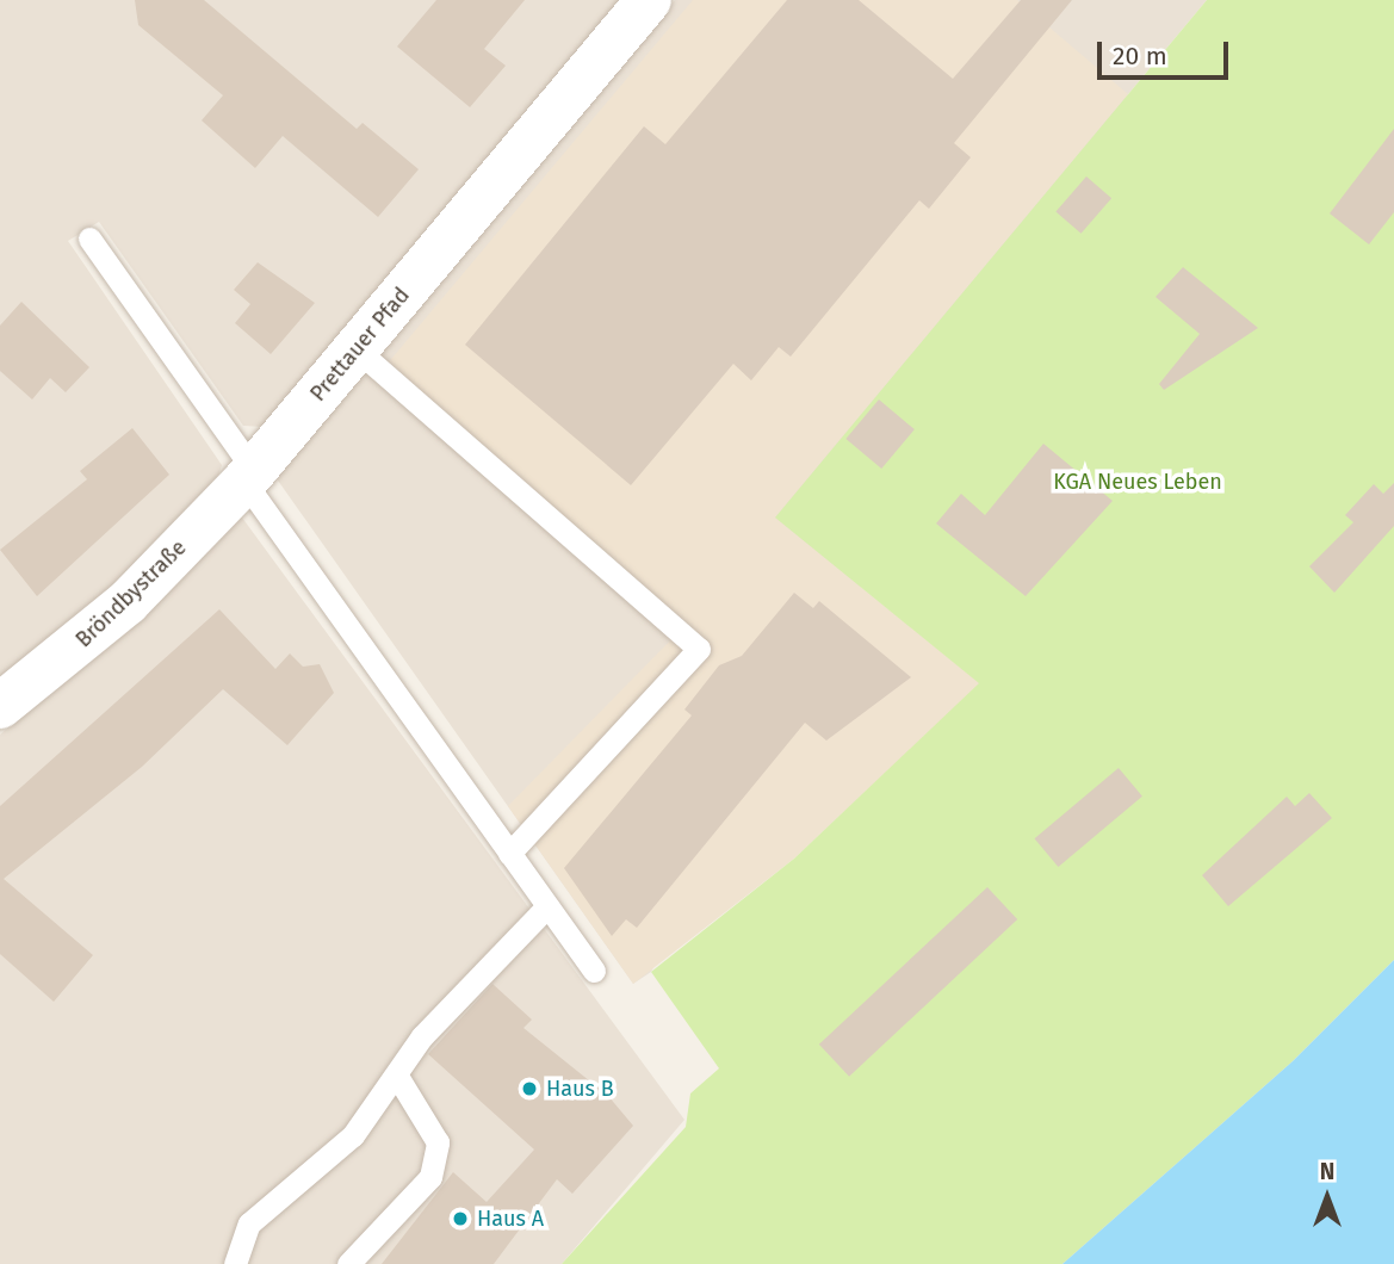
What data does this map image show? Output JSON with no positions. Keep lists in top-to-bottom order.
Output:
{
  "streets": {
    "street": ["Prettauer Pfad", "Bröndbystraße"]
  },
  "crossings": [
    ["Prettauer Pfad", "Bröndbystraße"]
  ],
  "parks": ["KGA Neues Leben"],
  "places": ["Haus B", "Haus A"],
  "scale_bar": "20 m",
  "north": "top"
}
